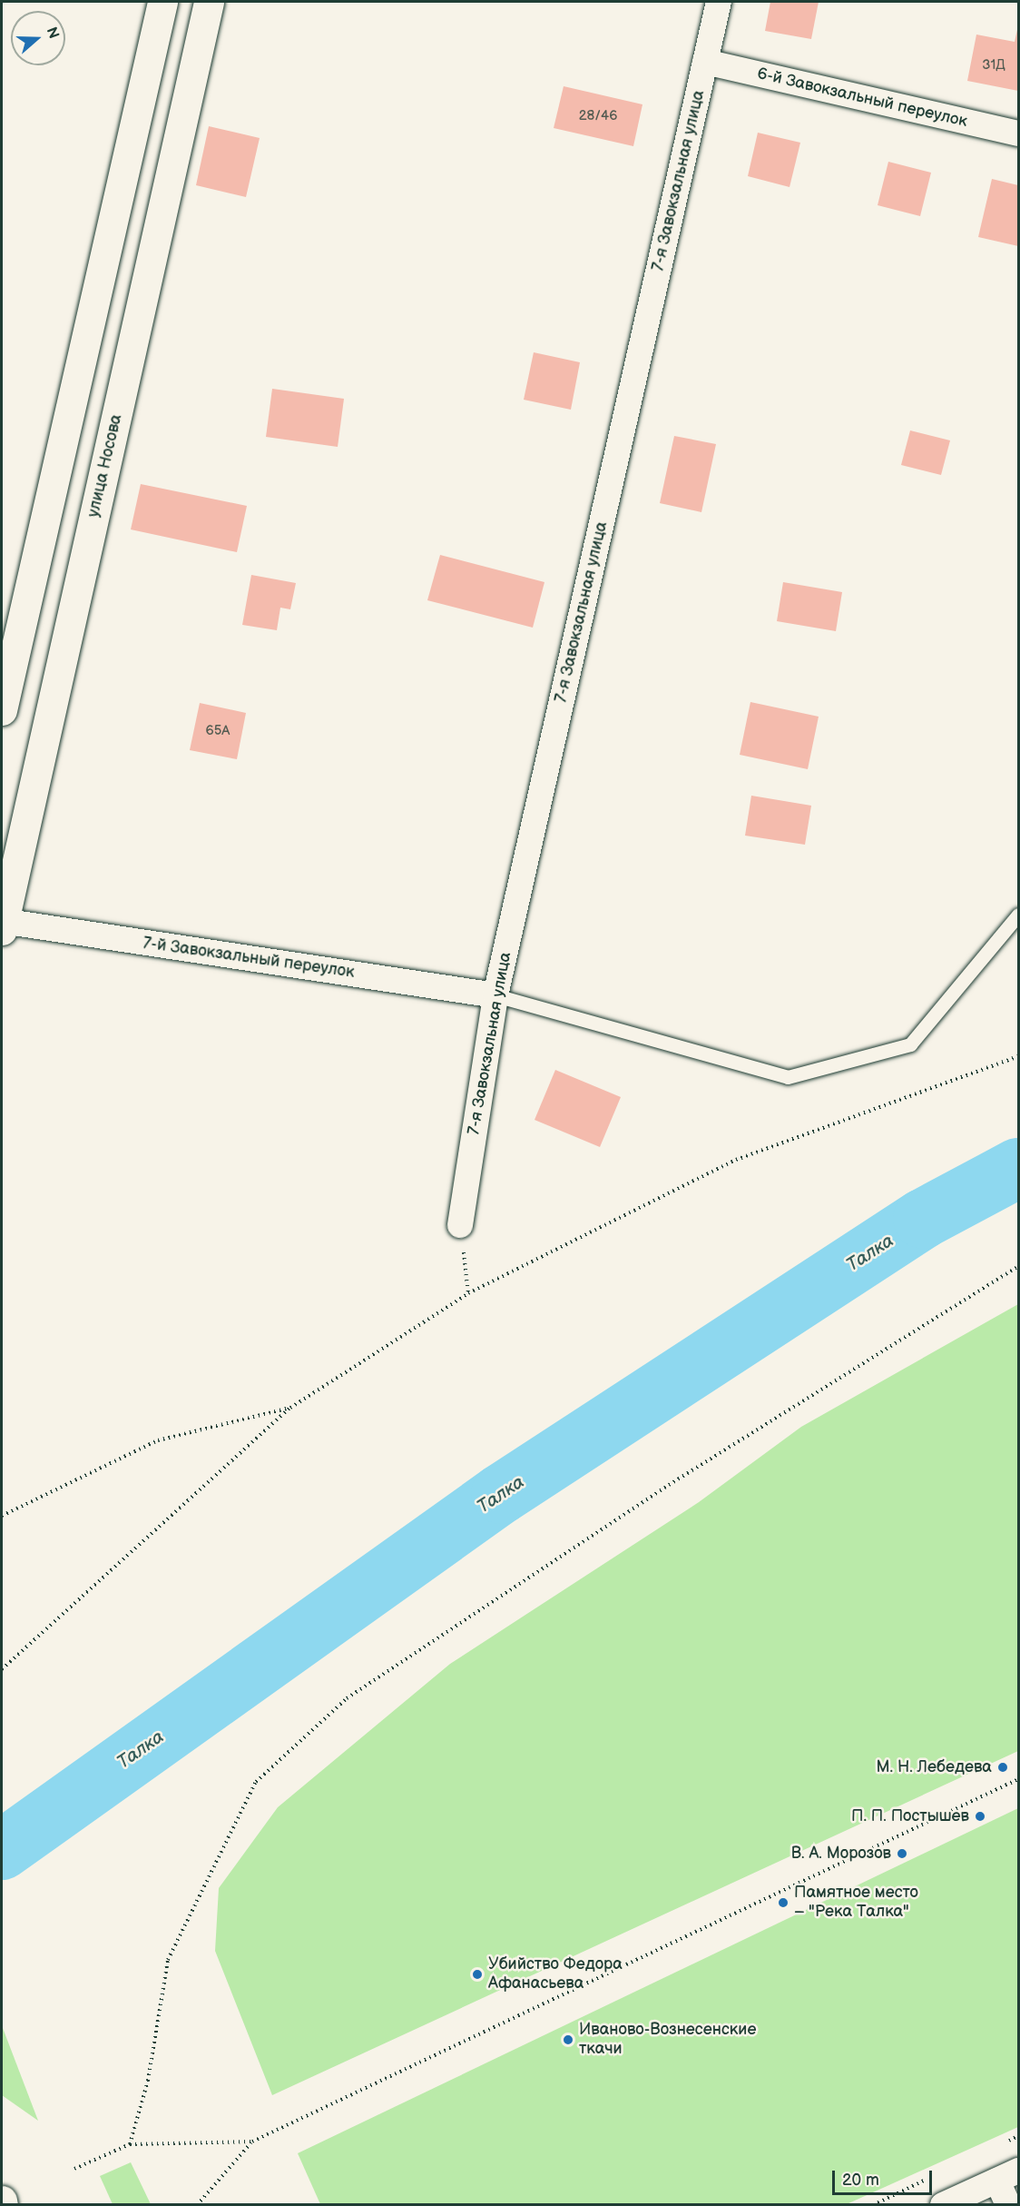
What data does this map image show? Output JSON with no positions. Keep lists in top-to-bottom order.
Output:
{
  "streets": {
    "main road": ["улица Носова"],
    "street": ["6-й Завокзальный переулок", "7-я Завокзальная улица", "7-й Завокзальный переулок"]
  },
  "crossings": [
    ["6-й Завокзальный переулок", "7-я Завокзальная улица"],
    ["7-я Завокзальная улица", "7-й Завокзальный переулок"],
    ["улица Носова", "7-й Завокзальный переулок"]
  ],
  "water": ["Талка"],
  "places": [
    "М. Н. Лебедева",
    "П. П. Постышев",
    "В. А. Морозов",
    "Памятное место – \"Река Талка\"",
    "Убийство Федора Афанасьева",
    "Иваново-Вознесенские ткачи"
  ],
  "house_numbers": ["31Д", "28/46", "65А"],
  "scale_bar": "20 m",
  "north": "right"
}
